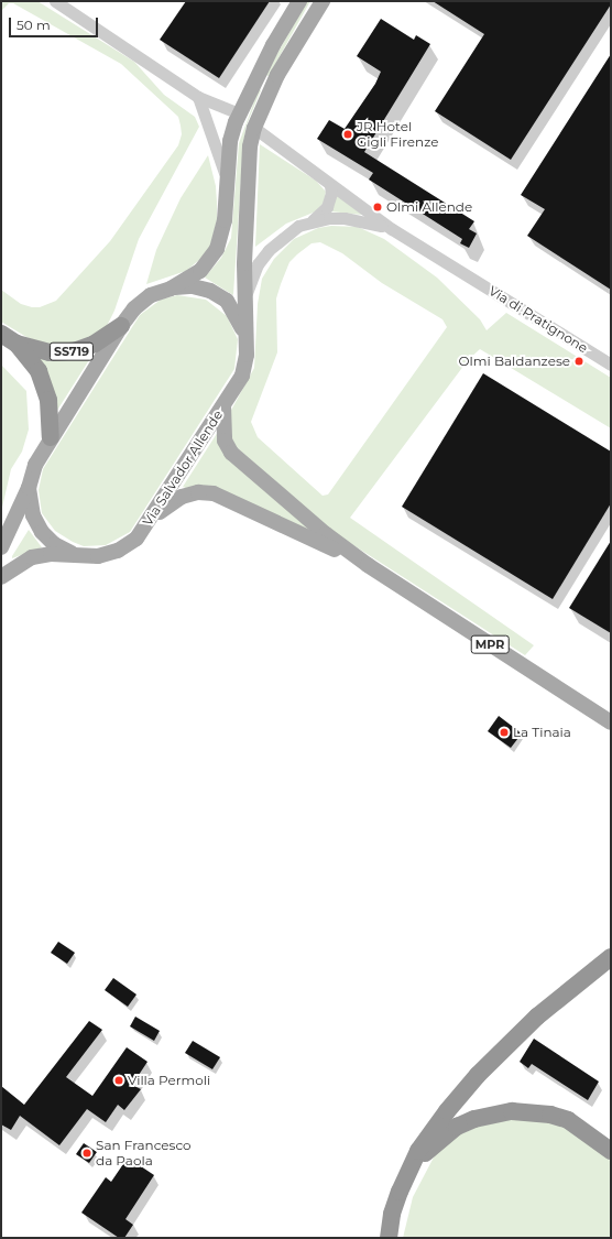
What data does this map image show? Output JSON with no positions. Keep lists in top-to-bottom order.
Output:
{
  "streets": {
    "highway": ["SS719"],
    "main road": ["Via Salvador Allende", "MPR"],
    "street": ["Via di Pratignone"]
  },
  "crossings": [
    ["Via di Pratignone", "Via Salvador Allende"],
    ["SS719", "Via Salvador Allende"],
    ["Via Salvador Allende", "MPR"]
  ],
  "places": [
    "JR Hotel Gigli Firenze",
    "Olmi Allende",
    "Olmi Baldanzese",
    "La Tinaia",
    "Villa Permoli",
    "San Francesco da Paola"
  ],
  "scale_bar": "50 m"
}
